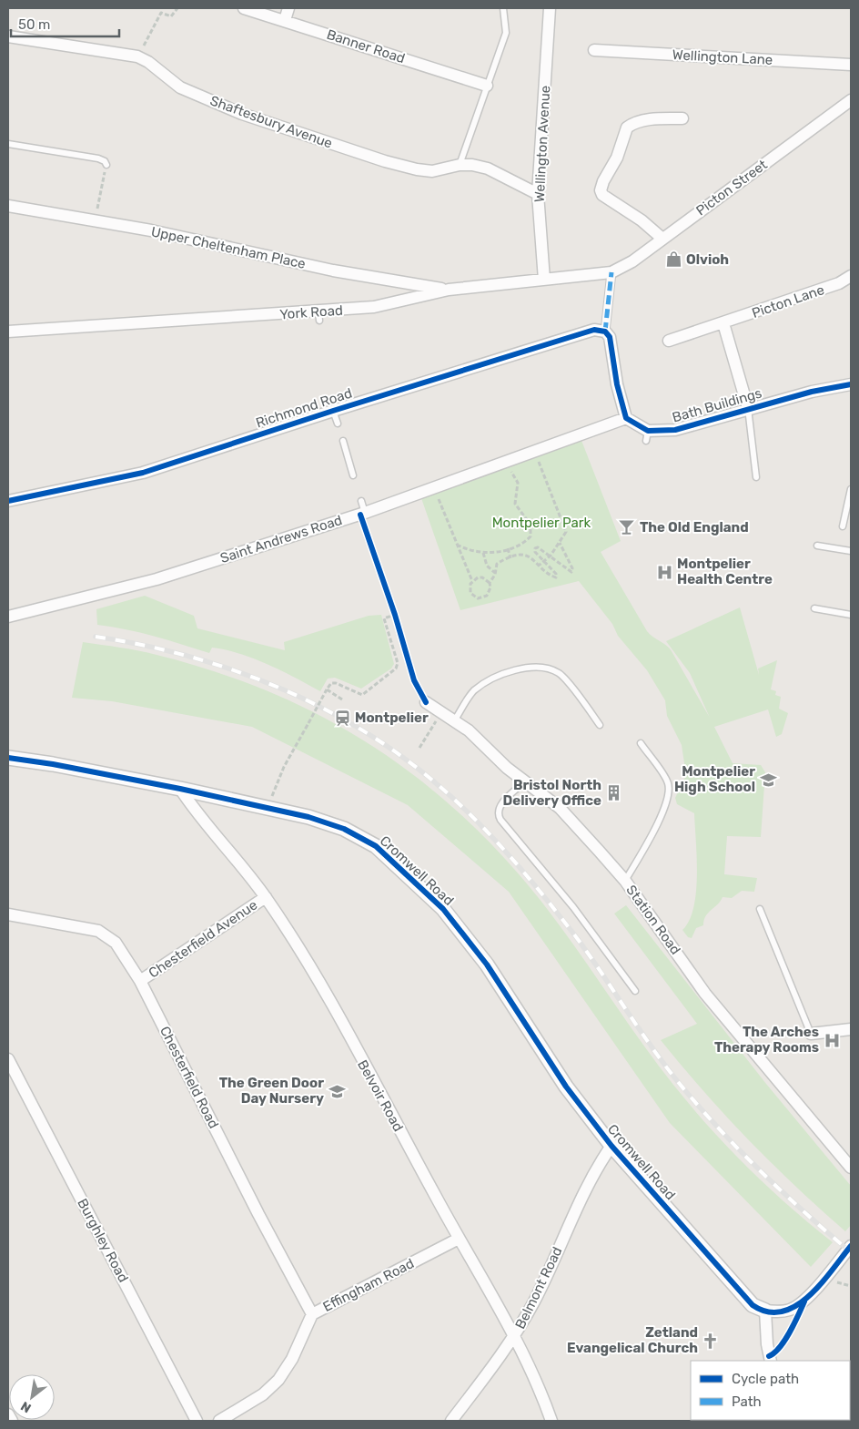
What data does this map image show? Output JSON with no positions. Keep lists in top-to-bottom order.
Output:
{
  "streets": {
    "street": [
      "Banner Road",
      "Wellington Lane",
      "Shaftesbury Avenue",
      "Wellington Avenue",
      "Picton Street",
      "Upper Cheltenham Place",
      "Picton Lane",
      "York Road",
      "Bath Buildings",
      "Richmond Road",
      "Saint Andrews Road",
      "Cromwell Road",
      "Station Road",
      "Chesterfield Avenue",
      "Chesterfield Road",
      "Belvoir Road",
      "Burghley Road",
      "Effingham Road",
      "Belmont Road"
    ]
  },
  "crossings": [
    ["Shaftesbury Avenue", "Wellington Avenue"],
    ["Wellington Avenue", "York Road"],
    ["Picton Street", "York Road"],
    ["Upper Cheltenham Place", "York Road"],
    ["Bath Buildings", "Saint Andrews Road"],
    ["Cromwell Road", "Belvoir Road"],
    ["Cromwell Road", "Belmont Road"],
    ["Chesterfield Avenue", "Chesterfield Road"],
    ["Chesterfield Avenue", "Belvoir Road"],
    ["Chesterfield Road", "Effingham Road"],
    ["Belvoir Road", "Effingham Road"],
    ["Belvoir Road", "Belmont Road"]
  ],
  "parks": ["Montpelier Park"],
  "places": {
    "shop": ["Olvioh"],
    "bar": ["The Old England"],
    "hospital": ["Montpelier Health Centre", "The Arches Therapy Rooms"],
    "station": ["Montpelier"],
    "school or university": ["Montpelier High School", "The Green Door Day Nursery"],
    "building": ["Bristol North Delivery Office"],
    "church": ["Zetland Evangelical Church"]
  },
  "legend": ["Cycle path", "Path"],
  "scale_bar": "50 m",
  "north": "bottom left"
}
